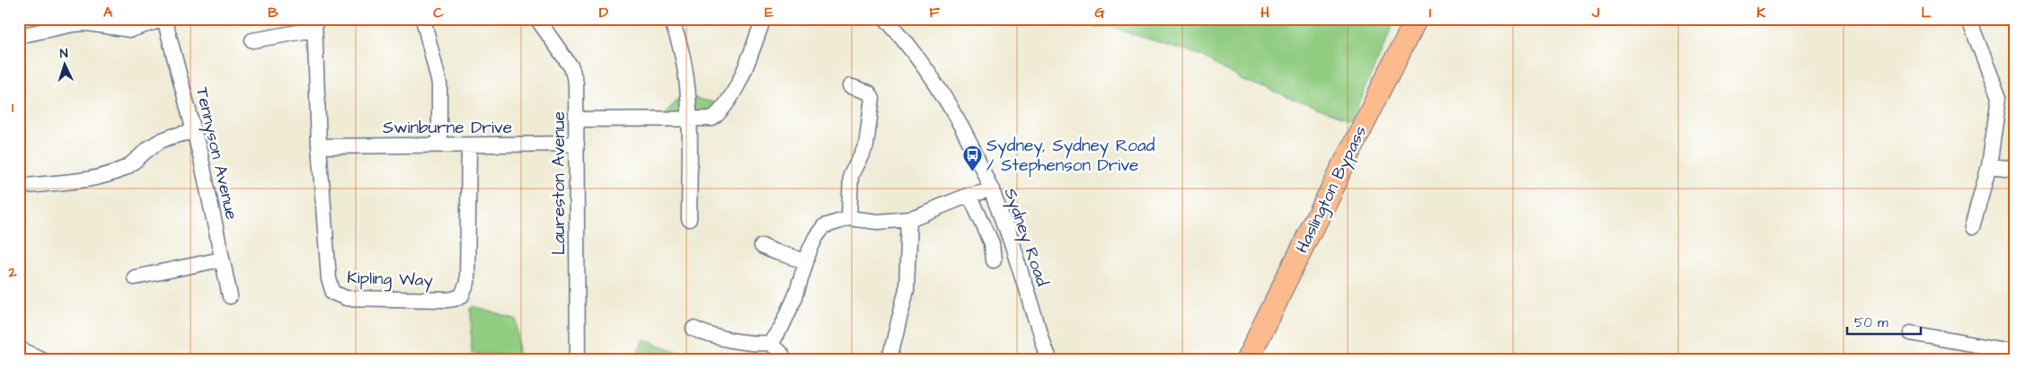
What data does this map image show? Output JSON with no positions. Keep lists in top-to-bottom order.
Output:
{
  "streets": {
    "highway": ["Haslington Bypass"],
    "street": [
      "Swinburne Drive",
      "Tennyson Avenue",
      "Laureston Avenue",
      "Sydney Road",
      "Kipling Way"
    ]
  },
  "crossings": [
    ["Swinburne Drive", "Laureston Avenue"],
    ["Swinburne Drive", "Kipling Way"]
  ],
  "places": {
    "bus stop": ["Sydney, Sydney Road / Stephenson Drive"]
  },
  "scale_bar": "50 m",
  "north": "top",
  "grid": {
    "columns": [
      "A",
      "B",
      "C",
      "D",
      "E",
      "F",
      "G",
      "H",
      "I",
      "J",
      "K",
      "L"
    ],
    "rows": ["1", "2"]
  }
}
